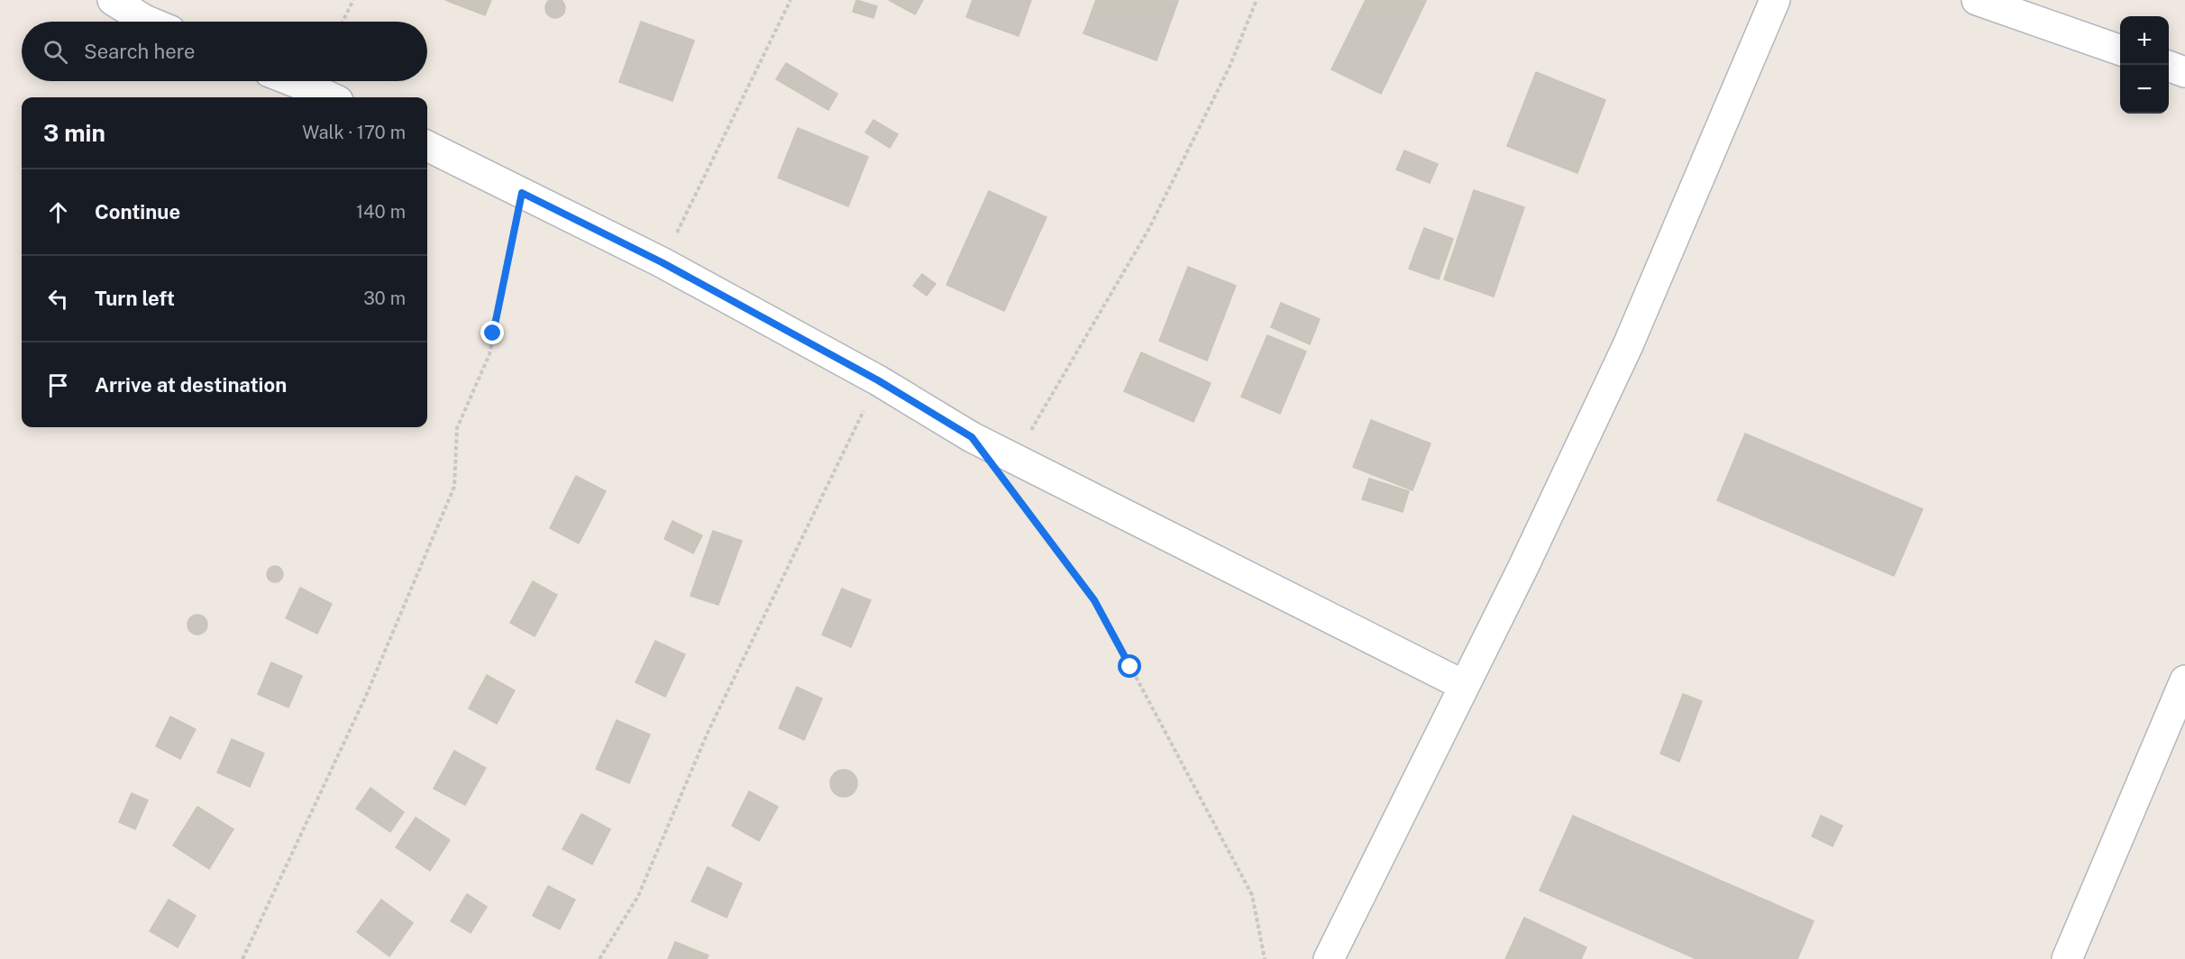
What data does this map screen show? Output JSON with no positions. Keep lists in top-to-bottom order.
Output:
{
  "page": {
    "map_buttons": ["+", "−"],
    "search": "Search here",
    "heading": ["3 min", "Walk · 170 m"],
    "list": [
      ["Continue", "140 m"],
      ["Turn left", "30 m"],
      "Arrive at destination"
    ]
  }
}
